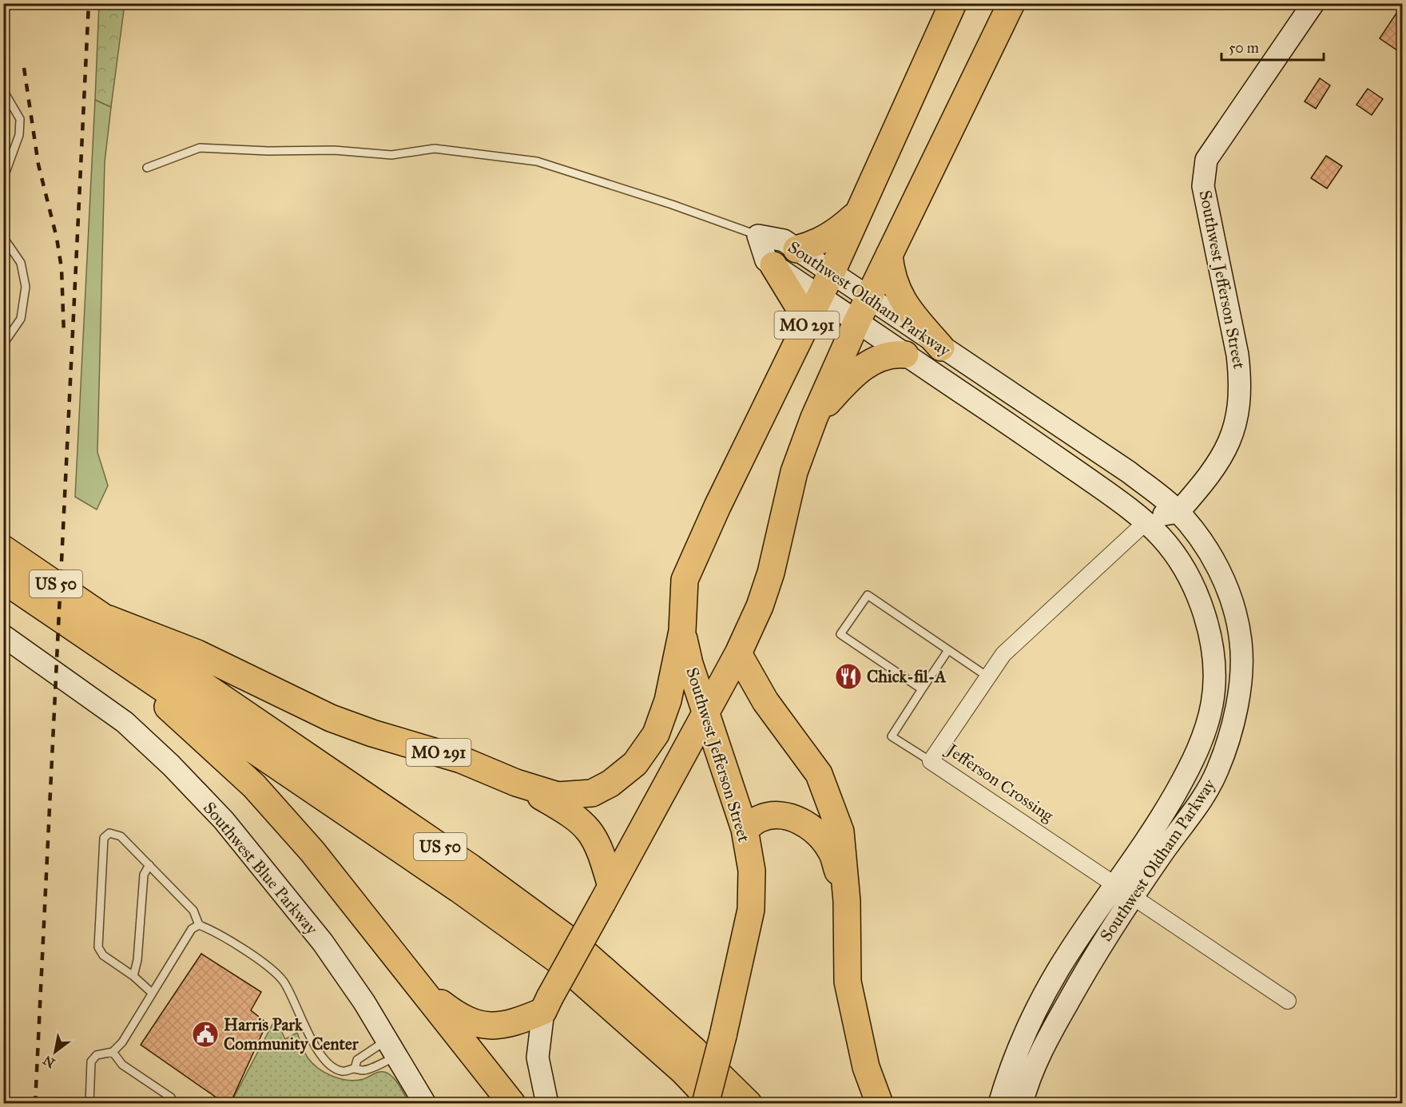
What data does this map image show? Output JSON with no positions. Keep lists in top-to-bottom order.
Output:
{
  "streets": {
    "highway": ["Southwest Jefferson Street", "MO 291", "US 50"],
    "street": ["Southwest Oldham Parkway", "Jefferson Crossing", "Southwest Blue Parkway"]
  },
  "crossings": [
    ["Southwest Jefferson Street", "Southwest Oldham Parkway"],
    ["Southwest Jefferson Street", "MO 291"],
    ["Southwest Oldham Parkway", "MO 291"],
    ["Southwest Oldham Parkway", "Jefferson Crossing"],
    ["MO 291", "US 50"]
  ],
  "places": {
    "restaurant": ["Chick-fil-A"],
    "public building": ["Harris Park Community Center"]
  },
  "scale_bar": "50 m",
  "north": "bottom left"
}
